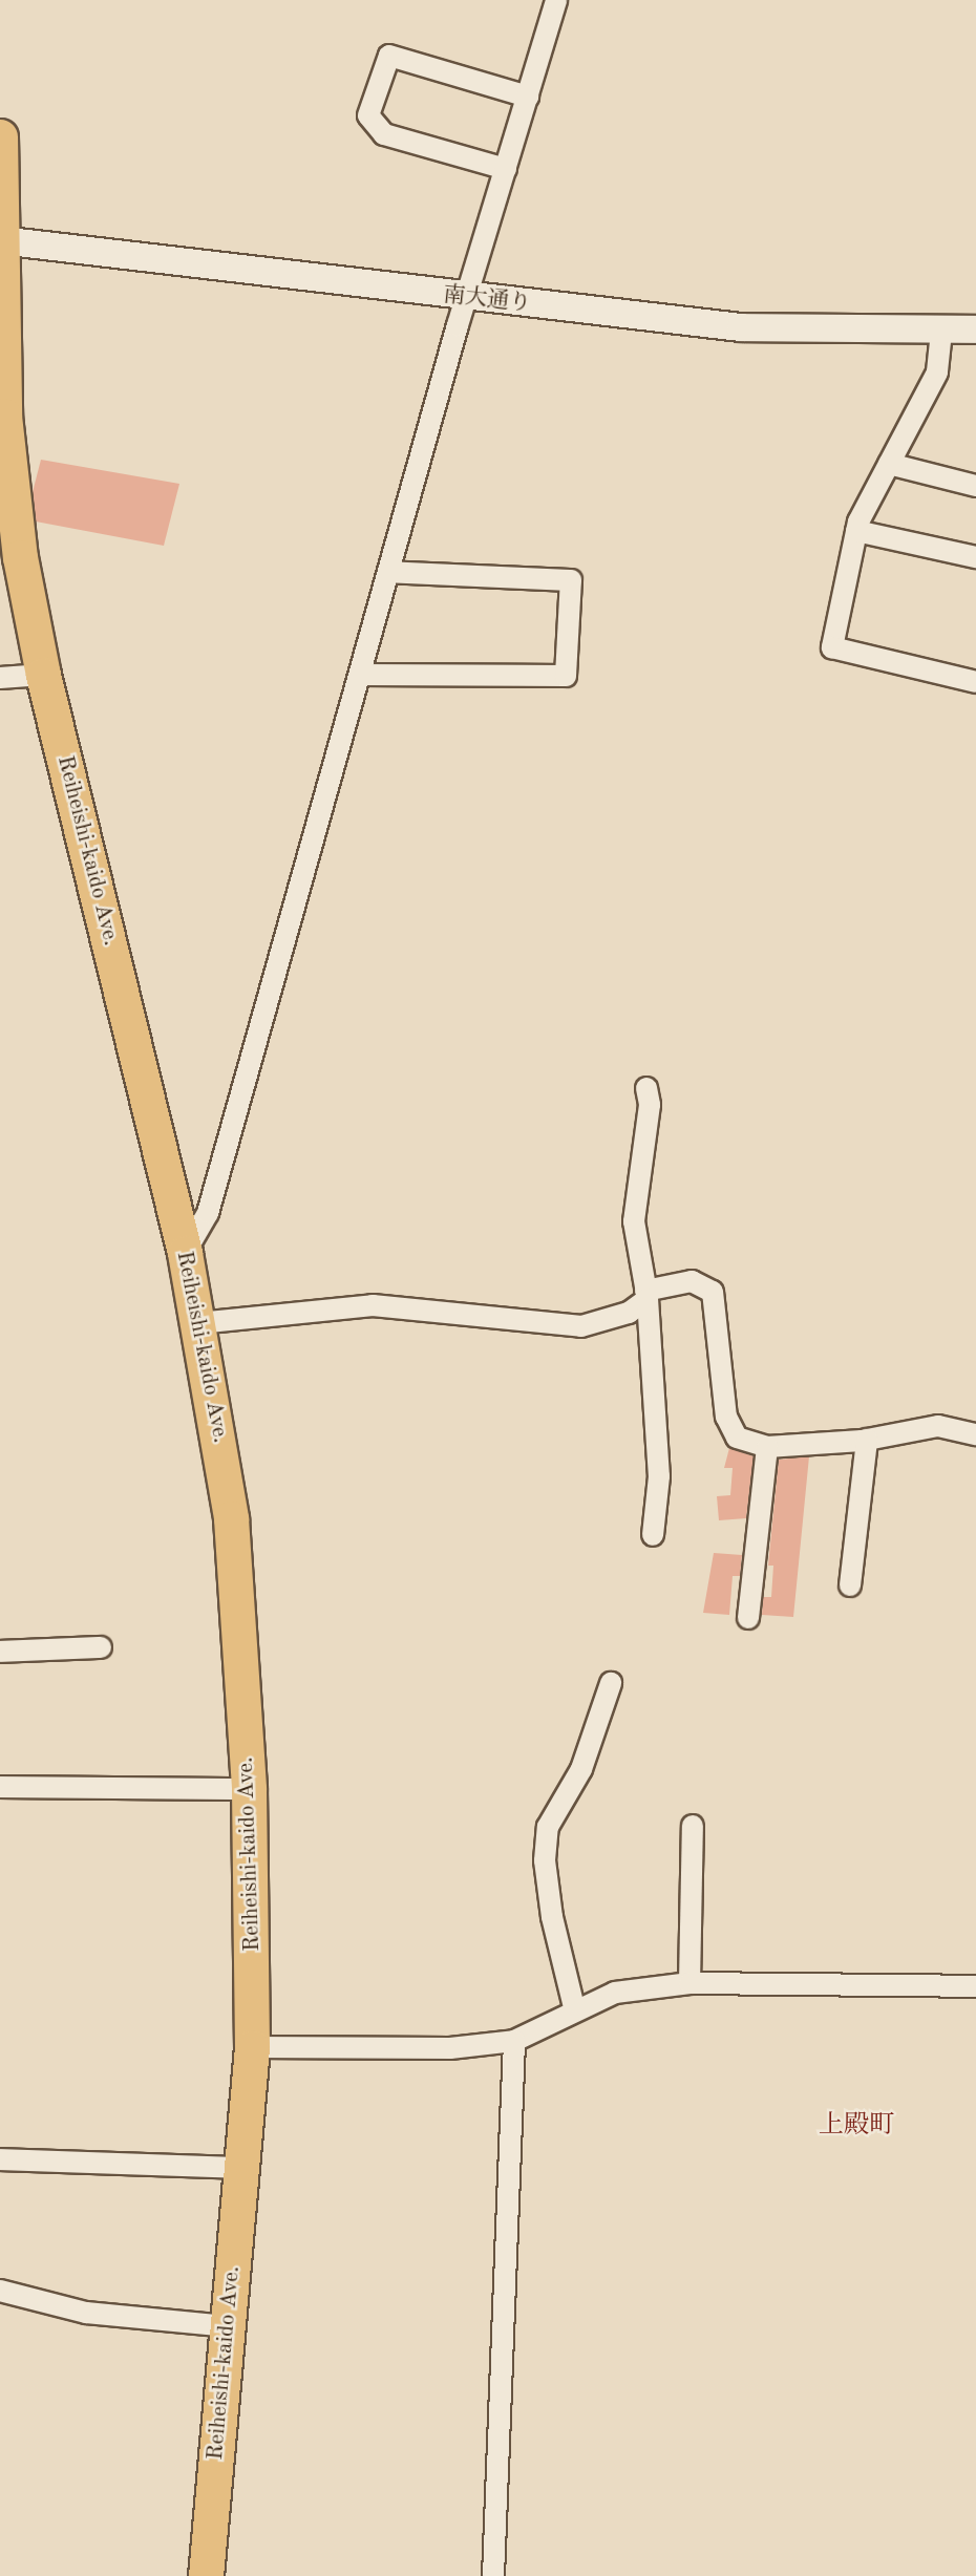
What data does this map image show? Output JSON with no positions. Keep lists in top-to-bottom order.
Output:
{
  "streets": {
    "highway": ["Reiheishi-kaido Ave."],
    "street": ["南大通り"]
  },
  "crossings": [
    ["南大通り", "Reiheishi-kaido Ave."]
  ],
  "districts": ["上殿町"]
}
